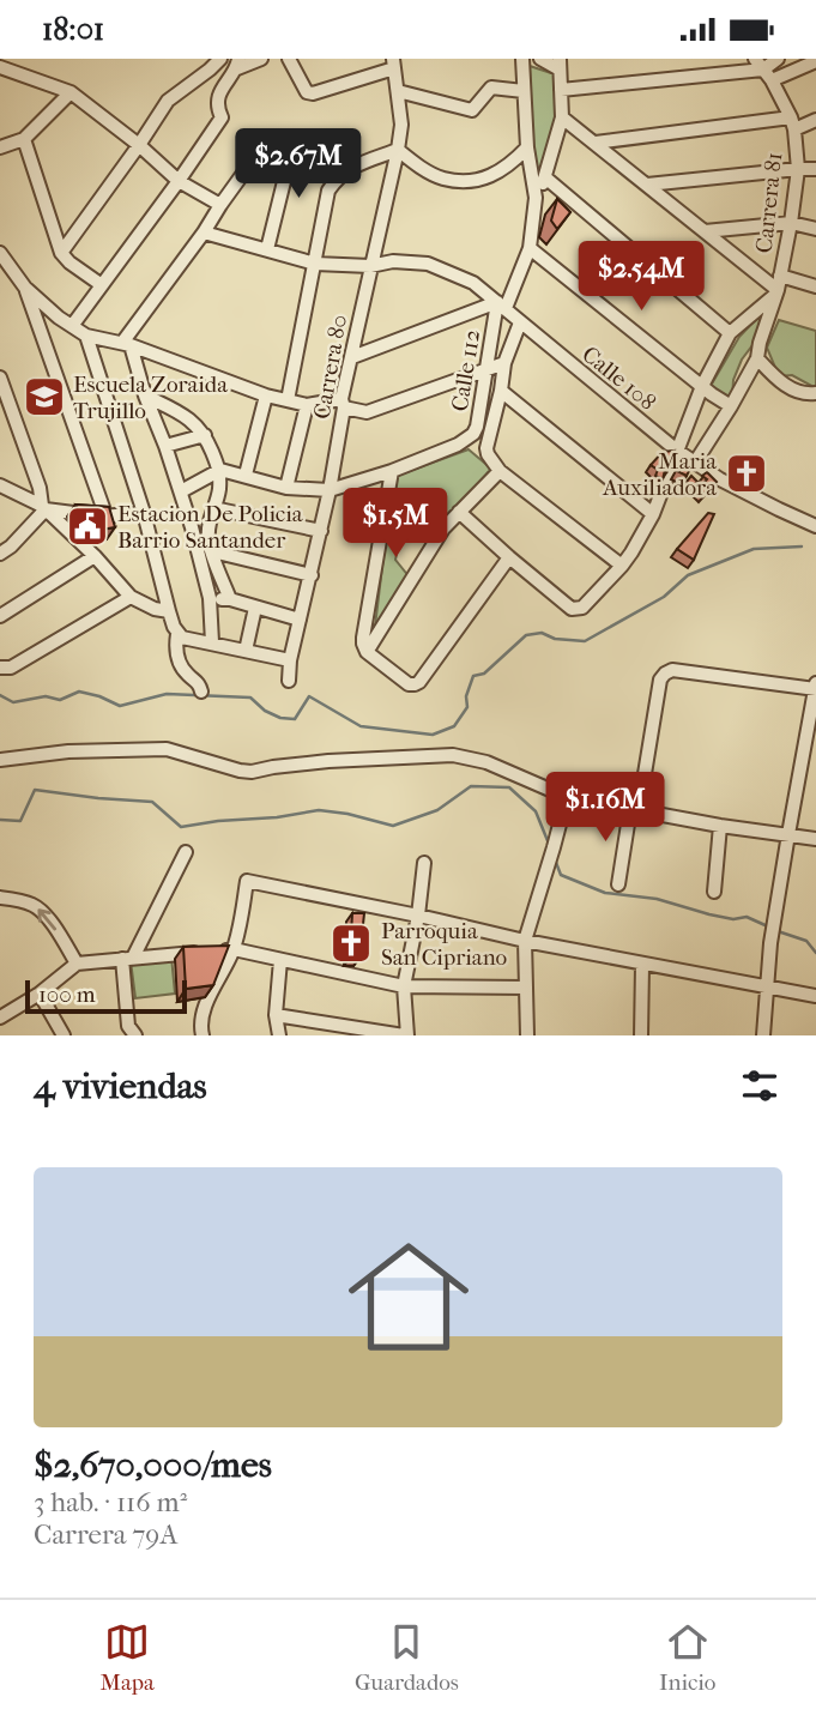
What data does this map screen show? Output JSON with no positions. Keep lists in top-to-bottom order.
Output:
{
  "streets": {
    "street": [
      "Carrera 81",
      "Carrera 80",
      "Calle 112",
      "Calle 108"
    ]
  },
  "crossings": [
    ["Carrera 81", "Calle 108"],
    ["Carrera 80", "Calle 112"],
    ["Carrera 80", "Calle 108"],
    ["Calle 112", "Calle 108"]
  ],
  "places": {
    "school or university": ["Escuela Zoraida Trujillo"],
    "church": ["Maria Auxiliadora", "Parroquia San Cipriano"],
    "public building": ["Estacion De Policia Barrio Santander"]
  },
  "scale_bar": "100 m",
  "page": {
    "status": "18:01",
    "price": [
      "$2.67M",
      "$2.54M",
      "$1.5M",
      "$1.16M"
    ],
    "scale": "100 m",
    "heading": "4 viviendas",
    "list": [
      {
        "name": "$2,670,000/mes",
        "note": "3 hab. · 116 m² · Carrera 79A"
      }
    ],
    "tabs": ["Mapa", "Guardados", "Inicio"]
  }
}
